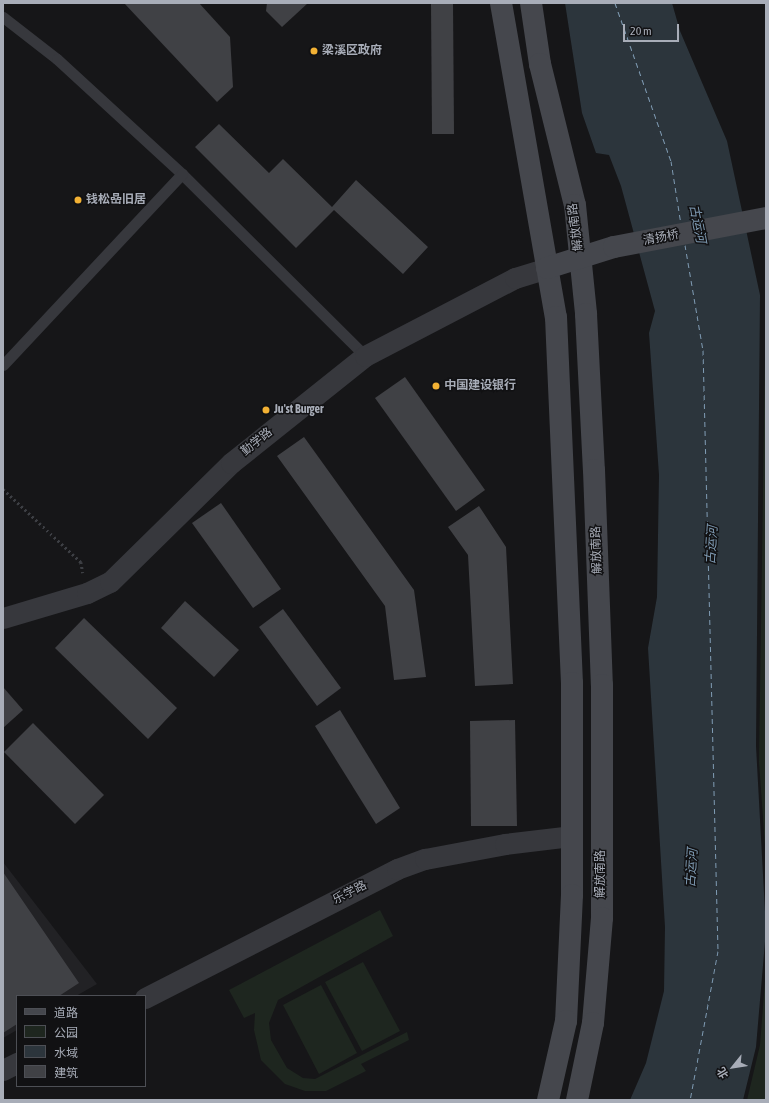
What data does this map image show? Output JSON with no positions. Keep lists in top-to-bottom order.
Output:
{
  "streets": {
    "main road": ["解放南路", "清扬桥"],
    "street": ["勤学路", "乐学路"]
  },
  "crossings": [
    ["解放南路", "清扬桥"],
    ["清扬桥", "勤学路"]
  ],
  "water": ["古运河"],
  "places": [
    "梁溪区政府",
    "钱松喦旧居",
    "中国建设银行",
    "Ju'st Burger"
  ],
  "legend": [
    "道路",
    "公园",
    "水域",
    "建筑"
  ],
  "scale_bar": "20 m",
  "north": "bottom left"
}
